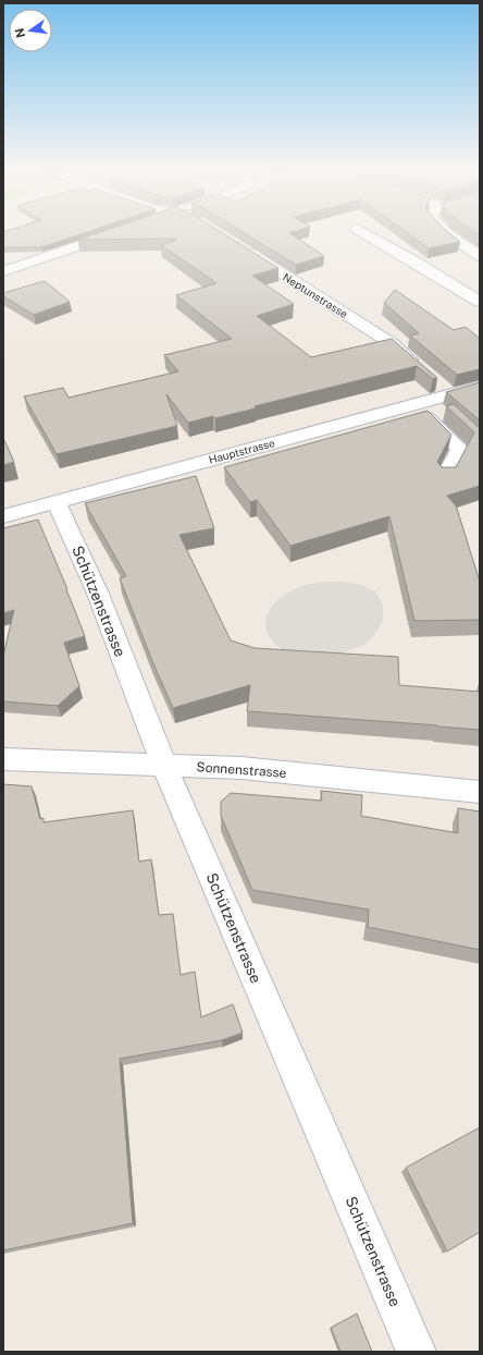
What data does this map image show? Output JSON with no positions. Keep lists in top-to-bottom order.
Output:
{
  "streets": {
    "street": [
      "Neptunstrasse",
      "Hauptstrasse",
      "Schützenstrasse",
      "Sonnenstrasse"
    ]
  },
  "crossings": [
    ["Hauptstrasse", "Schützenstrasse"],
    ["Schützenstrasse", "Sonnenstrasse"]
  ],
  "north": "left"
}
